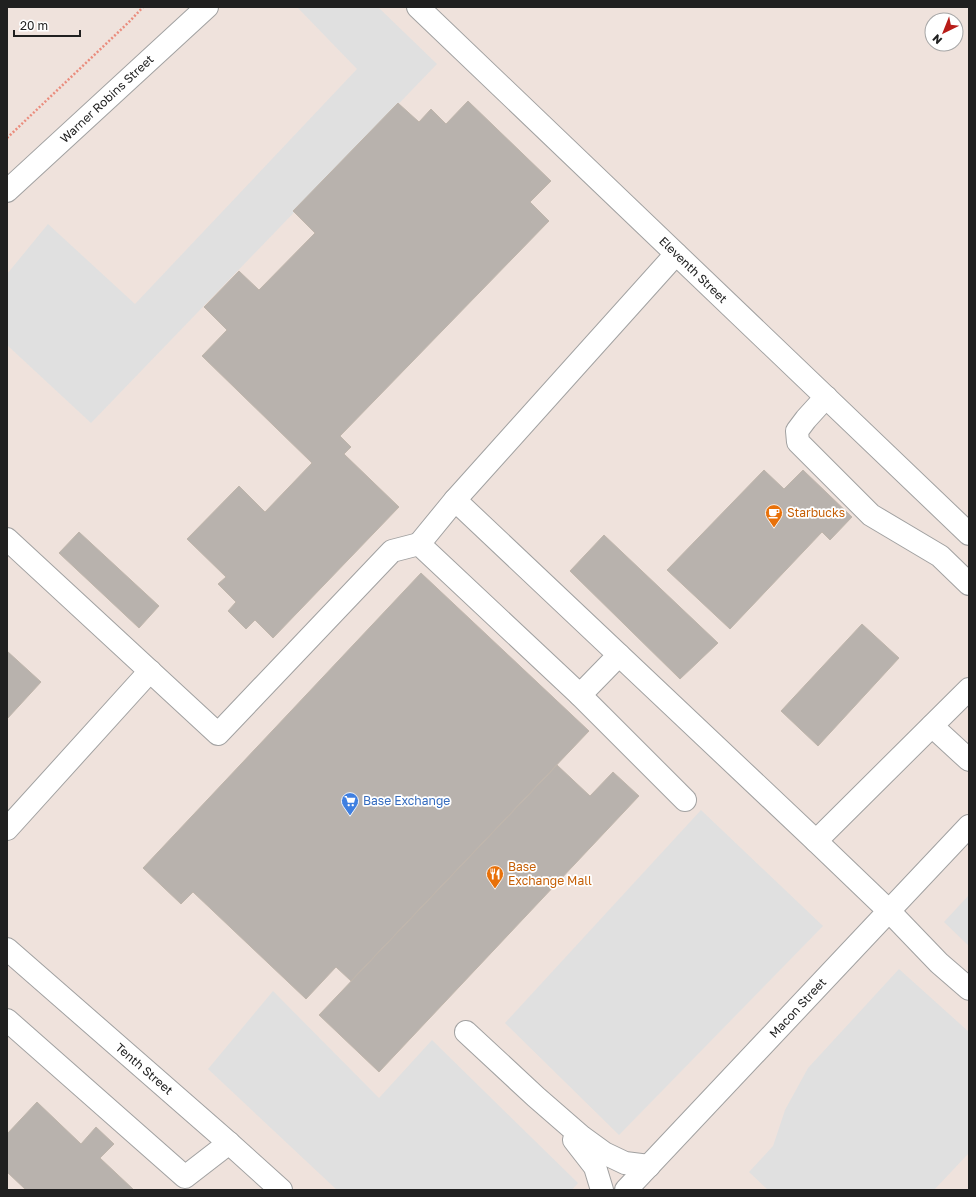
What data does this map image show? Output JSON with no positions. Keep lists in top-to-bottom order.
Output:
{
  "streets": {
    "street": [
      "Warner Robins Street",
      "Eleventh Street",
      "Macon Street",
      "Tenth Street"
    ]
  },
  "places": {
    "cafe": ["Starbucks"],
    "supermarket": ["Base Exchange"],
    "restaurant": ["Base Exchange Mall"]
  },
  "scale_bar": "20 m",
  "north": "bottom left"
}
